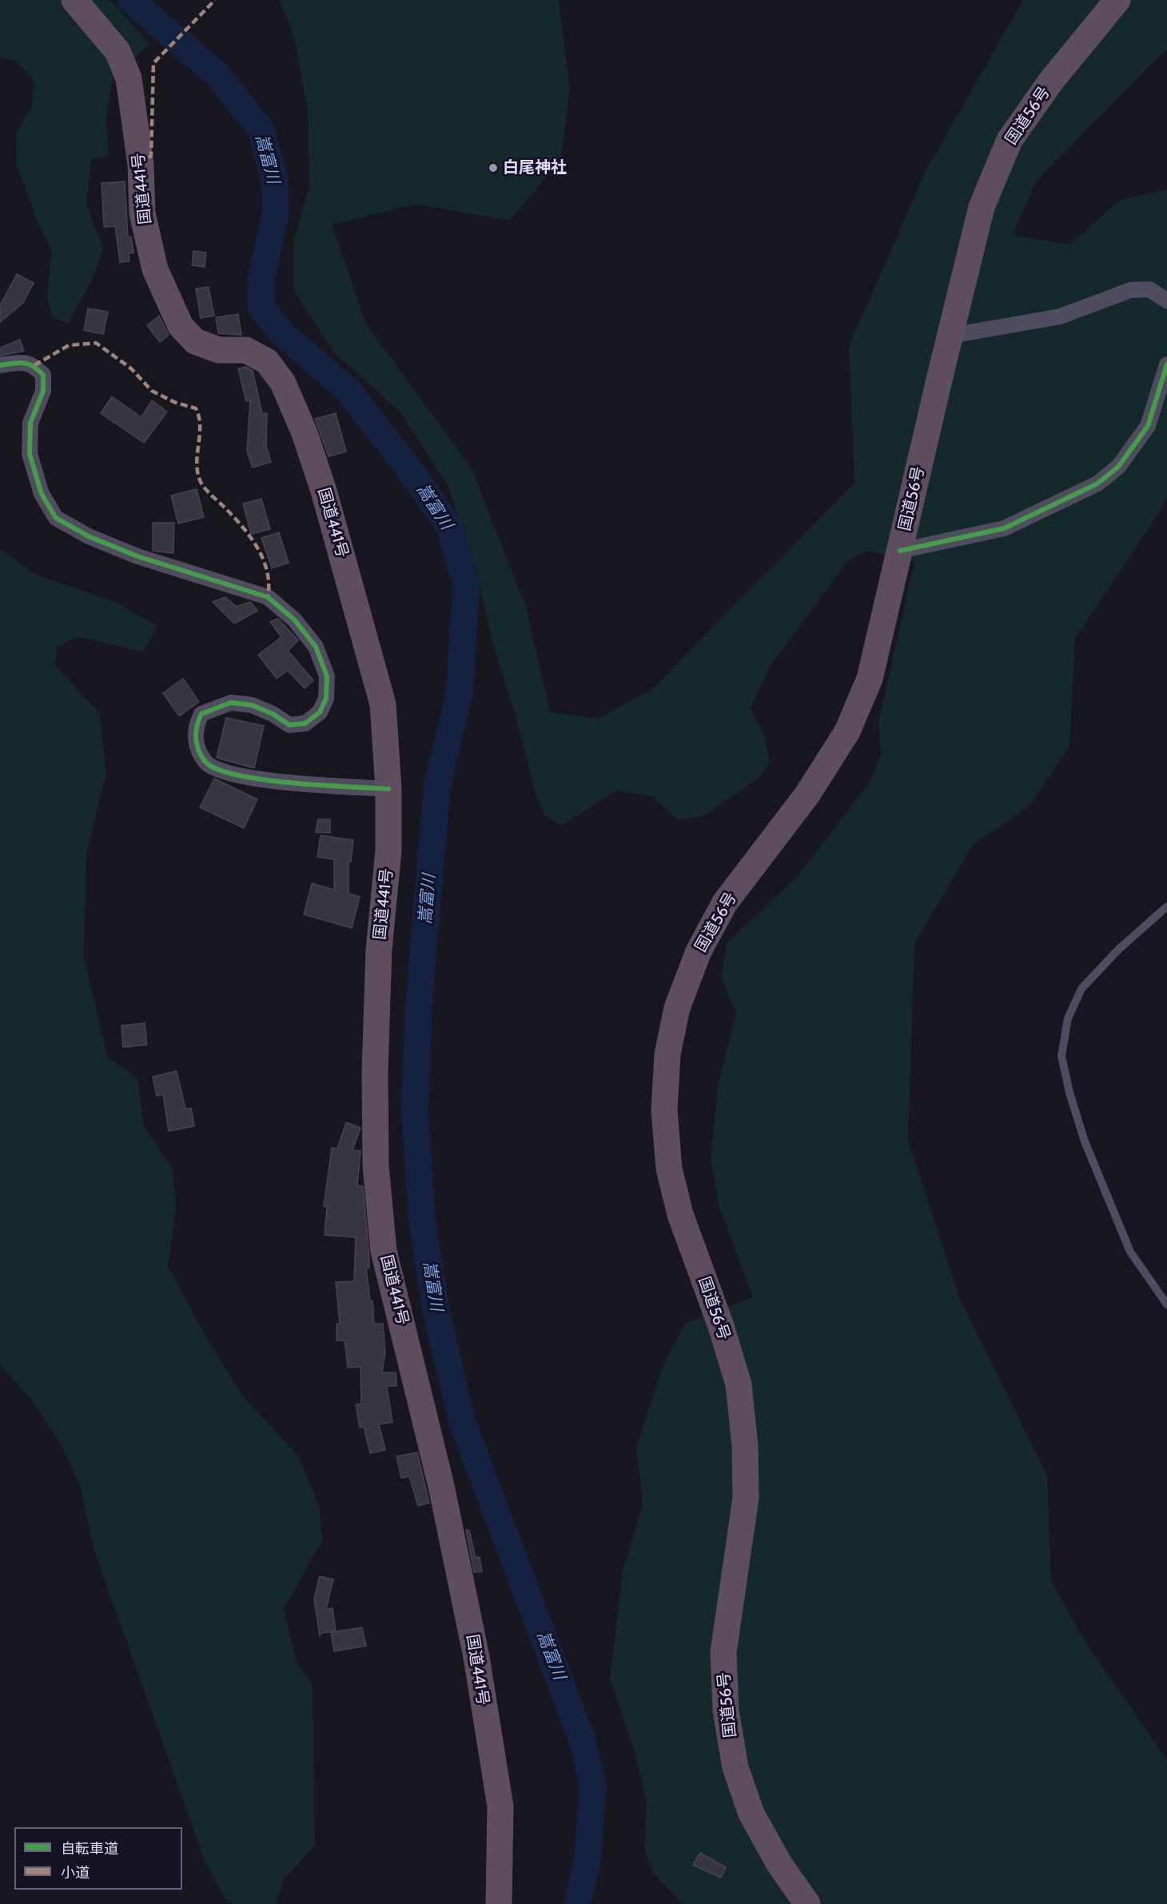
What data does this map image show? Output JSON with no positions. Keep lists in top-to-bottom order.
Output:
{
  "streets": {
    "highway": ["国道56号", "国道441号"]
  },
  "water": ["嵩富川"],
  "places": ["白尾神社"],
  "legend": ["自転車道", "小道"]
}
